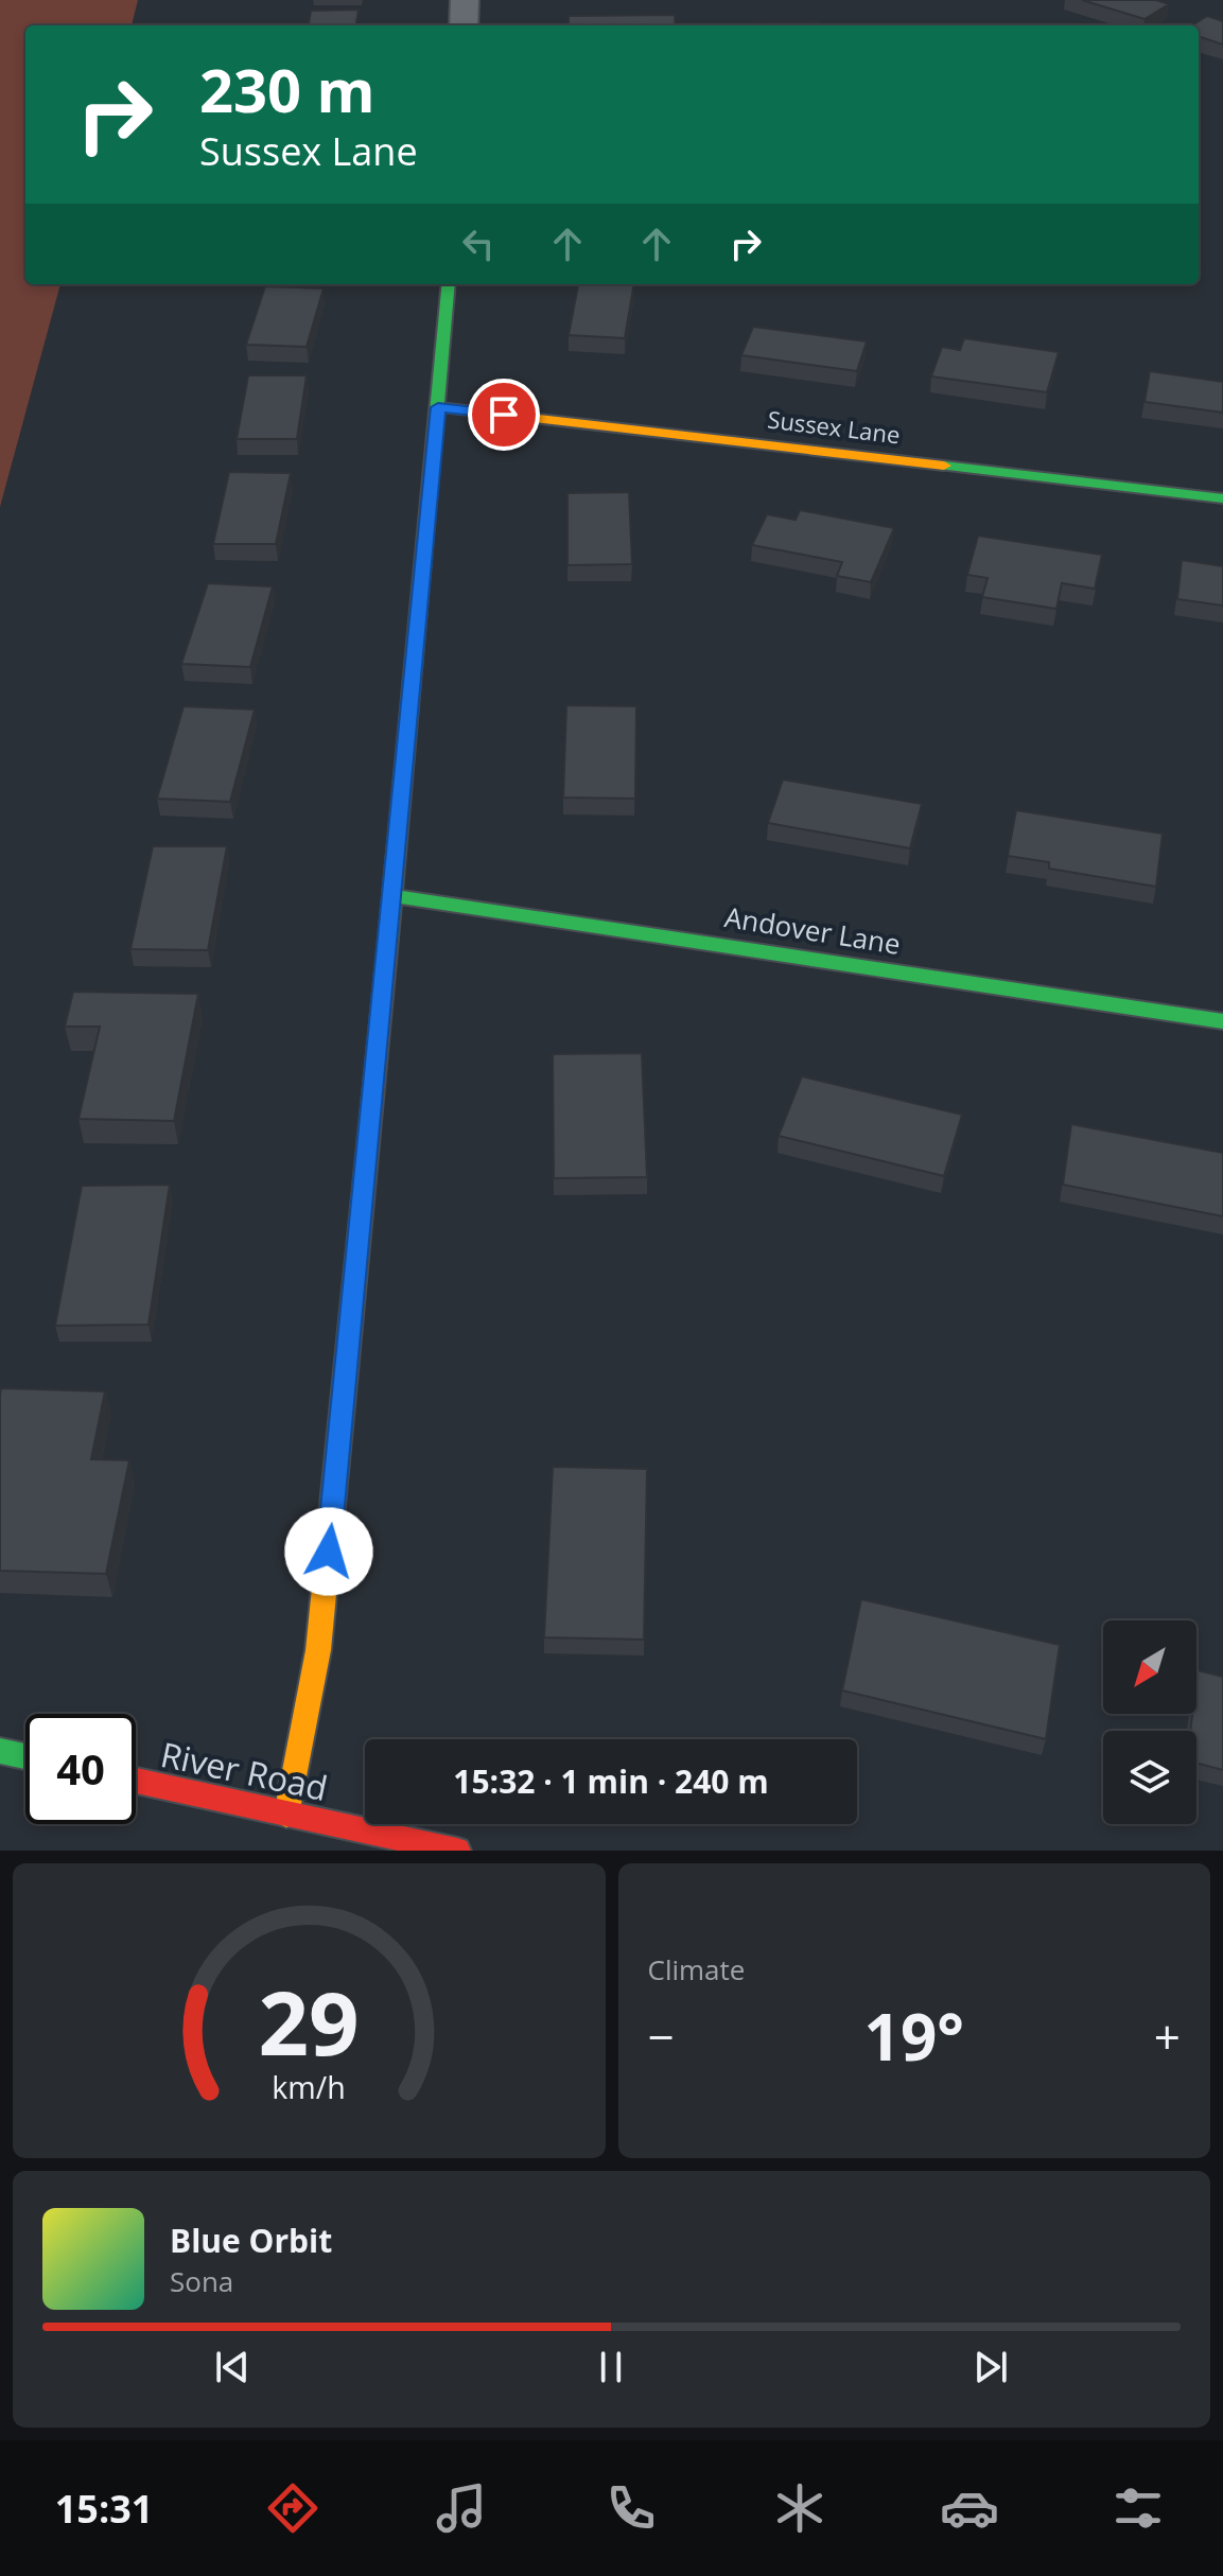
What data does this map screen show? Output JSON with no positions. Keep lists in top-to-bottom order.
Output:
{
  "streets": {
    "street": ["Sussex Lane", "Andover Lane", "River Road"]
  },
  "north": "bottom left",
  "page": {
    "turn": ["230 m", "Sussex Lane"],
    "limit": "40",
    "trip": "15:32 · 1 min · 240 m",
    "tile": "Climate",
    "heat": ["−", "19°", "+"],
    "song": ["Blue Orbit", "Sona"],
    "tabs": "15:31",
    "gauge": ["29", "km/h"]
  }
}
